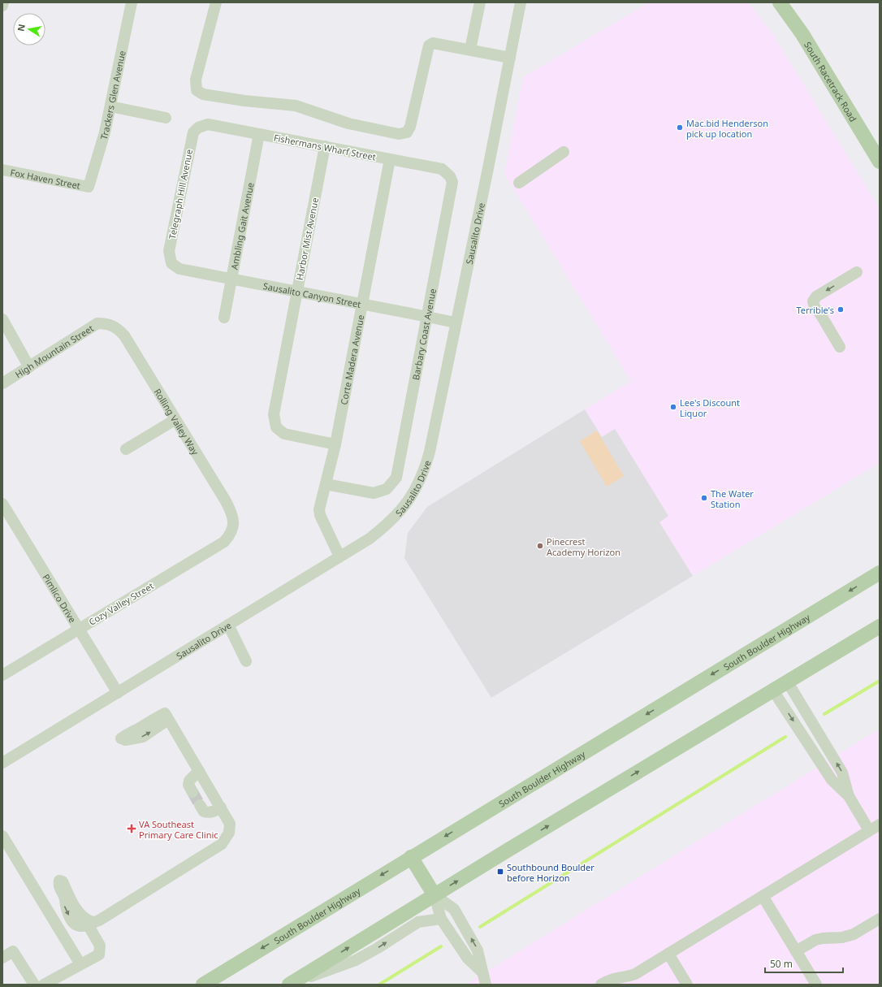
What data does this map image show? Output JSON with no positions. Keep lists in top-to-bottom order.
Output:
{
  "streets": {
    "main road": ["South Racetrack Road", "South Boulder Highway"],
    "street": [
      "Trackers Glen Avenue",
      "Fishermans Wharf Street",
      "Fox Haven Street",
      "Telegraph Hill Avenue",
      "Ambling Gait Avenue",
      "Sausalito Drive",
      "Harbor Mist Avenue",
      "Sausalito Canyon Street",
      "Barbary Coast Avenue",
      "High Mountain Street",
      "Corte Madera Avenue",
      "Rolling Valley Way",
      "Pimlico Drive",
      "Cozy Valley Street"
    ]
  },
  "crossings": [
    ["Trackers Glen Avenue", "Fox Haven Street"],
    ["Fishermans Wharf Street", "Telegraph Hill Avenue"],
    ["Fishermans Wharf Street", "Ambling Gait Avenue"],
    ["Fishermans Wharf Street", "Harbor Mist Avenue"],
    ["Fishermans Wharf Street", "Barbary Coast Avenue"],
    ["Fishermans Wharf Street", "Corte Madera Avenue"],
    ["Telegraph Hill Avenue", "Sausalito Canyon Street"],
    ["Ambling Gait Avenue", "Sausalito Canyon Street"],
    ["Sausalito Drive", "Sausalito Canyon Street"],
    ["Sausalito Drive", "Corte Madera Avenue"],
    ["Sausalito Drive", "Pimlico Drive"],
    ["Harbor Mist Avenue", "Sausalito Canyon Street"],
    ["Harbor Mist Avenue", "Corte Madera Avenue"],
    ["Sausalito Canyon Street", "Barbary Coast Avenue"],
    ["Sausalito Canyon Street", "Corte Madera Avenue"],
    ["Barbary Coast Avenue", "Corte Madera Avenue"],
    ["High Mountain Street", "Rolling Valley Way"],
    ["Rolling Valley Way", "Cozy Valley Street"],
    ["Pimlico Drive", "Cozy Valley Street"]
  ],
  "places": {
    "other": [
      "Mac.bid Henderson pick up location",
      "Terrible's",
      "Lee's Discount Liquor",
      "The Water Station",
      "Pinecrest Academy Horizon"
    ],
    "health": ["VA Southeast Primary Care Clinic"],
    "transit": ["Southbound Boulder before Horizon"]
  },
  "scale_bar": "50 m",
  "north": "left"
}
